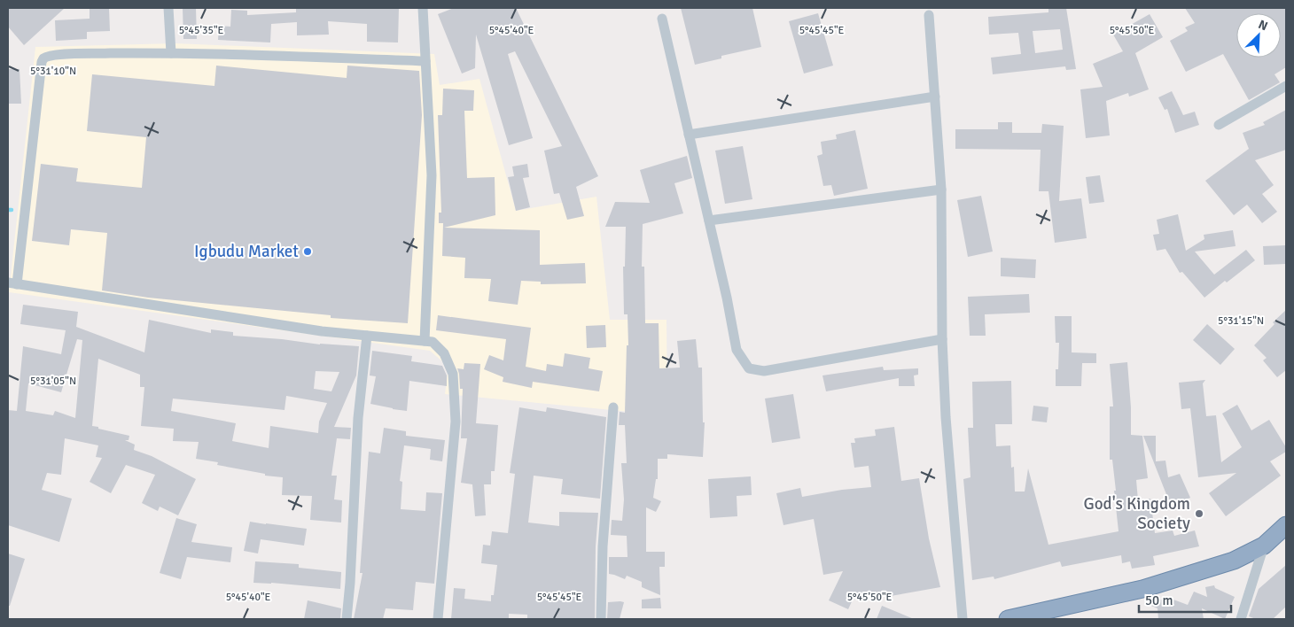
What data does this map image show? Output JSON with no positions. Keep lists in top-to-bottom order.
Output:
{
  "places": ["Igbudu Market", "God's Kingdom Society"],
  "scale_bar": "50 m",
  "north": "top right",
  "coordinates": [
    "5°45'40\"E",
    "5°45'45\"E",
    "5°45'50\"E",
    "5°45'35\"E",
    "5°31'10\"N",
    "5°31'15\"N",
    "5°31'05\"N"
  ]
}
